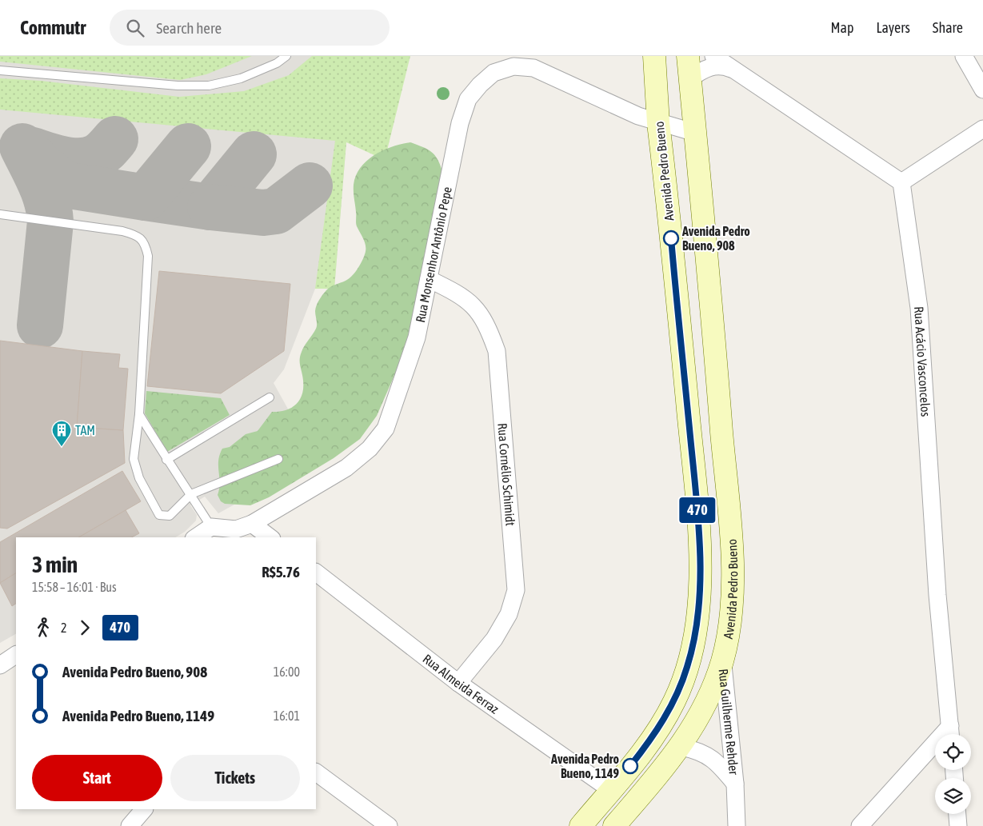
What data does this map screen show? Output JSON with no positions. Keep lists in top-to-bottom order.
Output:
{
  "streets": {
    "main road": ["Avenida Pedro Bueno"],
    "street": [
      "Rua Monsenhor Antônio Pepe",
      "Rua Acácio Vasconcelos",
      "Rua Cornélio Schimidt",
      "Rua Almeida Ferraz",
      "Rua Guilherme Rehder"
    ]
  },
  "crossings": [
    ["Avenida Pedro Bueno", "Rua Monsenhor Antônio Pepe"],
    ["Avenida Pedro Bueno", "Rua Almeida Ferraz"],
    ["Avenida Pedro Bueno", "Rua Guilherme Rehder"],
    ["Rua Monsenhor Antônio Pepe", "Rua Cornélio Schimidt"],
    ["Rua Cornélio Schimidt", "Rua Almeida Ferraz"]
  ],
  "places": {
    "other": ["Avenida Pedro Bueno, 908", "Avenida Pedro Bueno, 1149"],
    "building": ["TAM"]
  },
  "lines": ["bus line 470"],
  "page": {
    "header": "Commutr",
    "search": "Search here",
    "nav": ["Map", "Layers", "Share"],
    "on_map": "470",
    "heading": ["3 min", "15:58 – 16:01 · Bus", "R$5.76"],
    "legs": ["2", "470"],
    "list": [
      {
        "name": "Avenida Pedro Bueno, 908",
        "value": "16:00"
      },
      {
        "name": "Avenida Pedro Bueno, 1149",
        "value": "16:01"
      }
    ],
    "buttons": ["Start", "Tickets"]
  }
}
